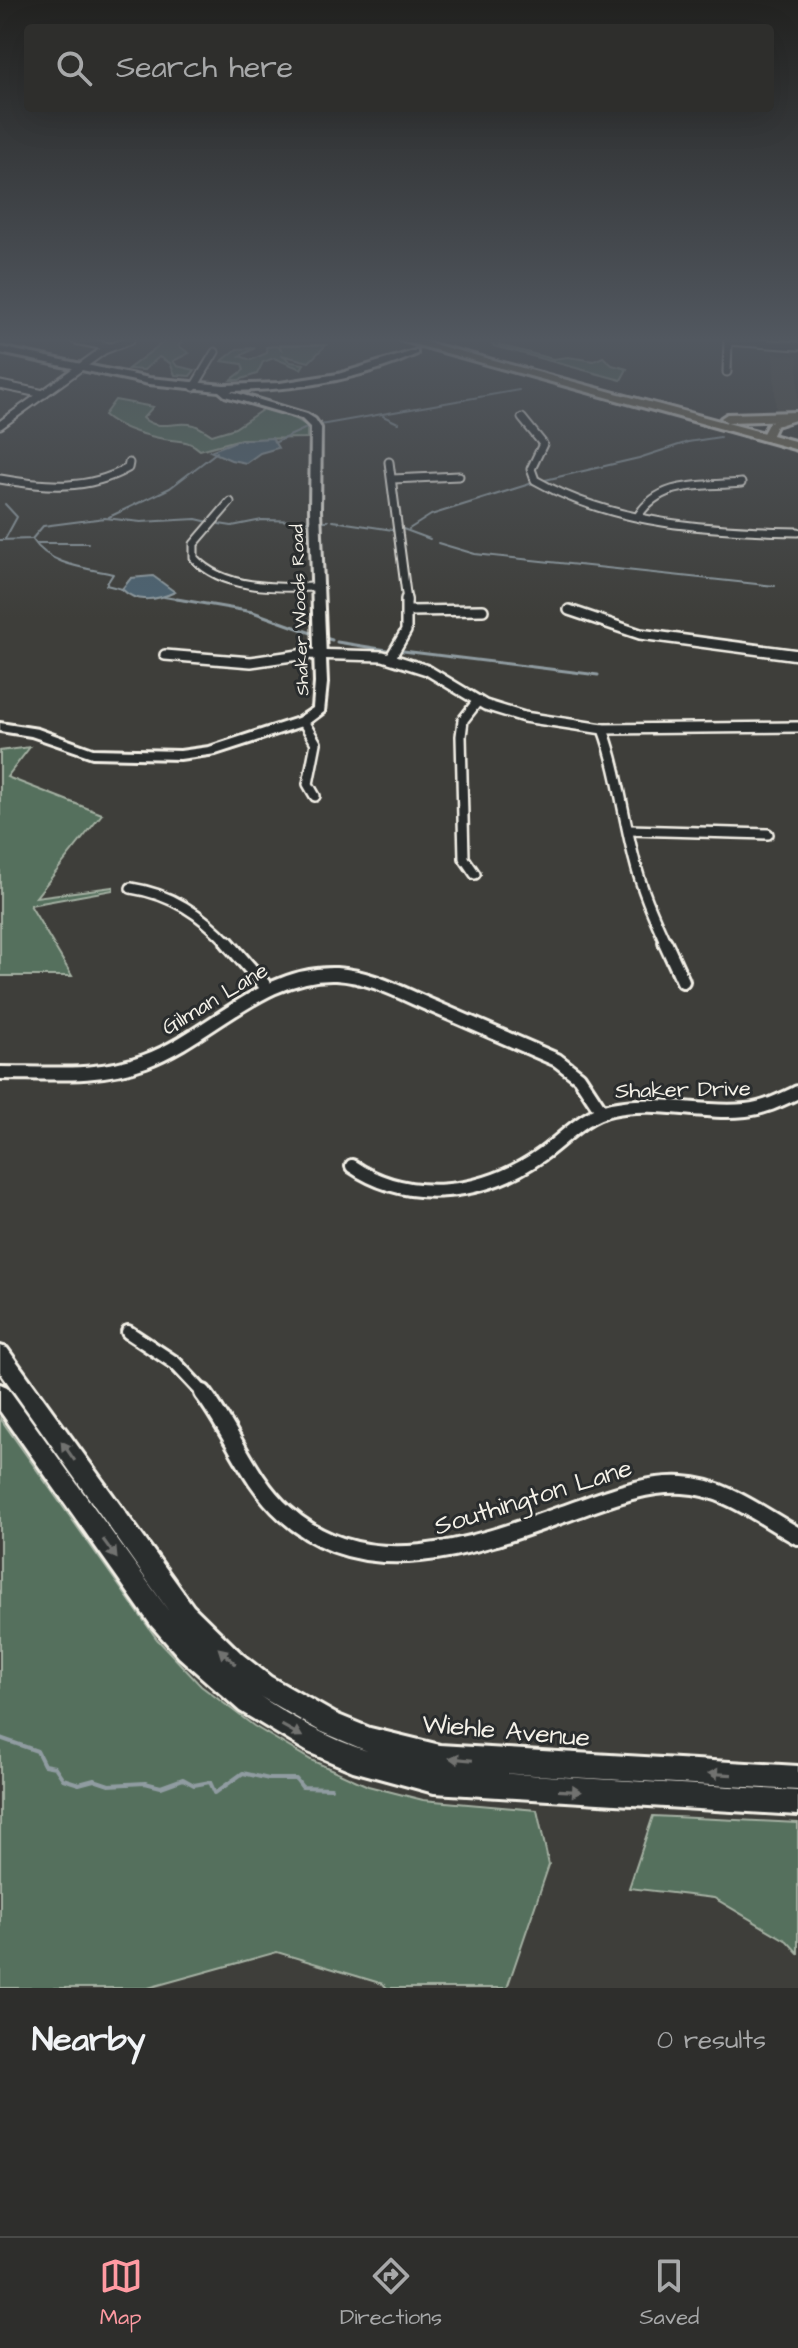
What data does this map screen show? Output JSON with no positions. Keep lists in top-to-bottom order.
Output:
{
  "streets": {
    "street": [
      "Shaker Woods Road",
      "Gilman Lane",
      "Shaker Drive",
      "Southington Lane",
      "Wiehle Avenue"
    ]
  },
  "crossings": [
    ["Gilman Lane", "Shaker Drive"]
  ],
  "page": {
    "search": "Search here",
    "heading": ["Nearby", "0 results"],
    "nav": ["Map", "Directions", "Saved"]
  }
}
